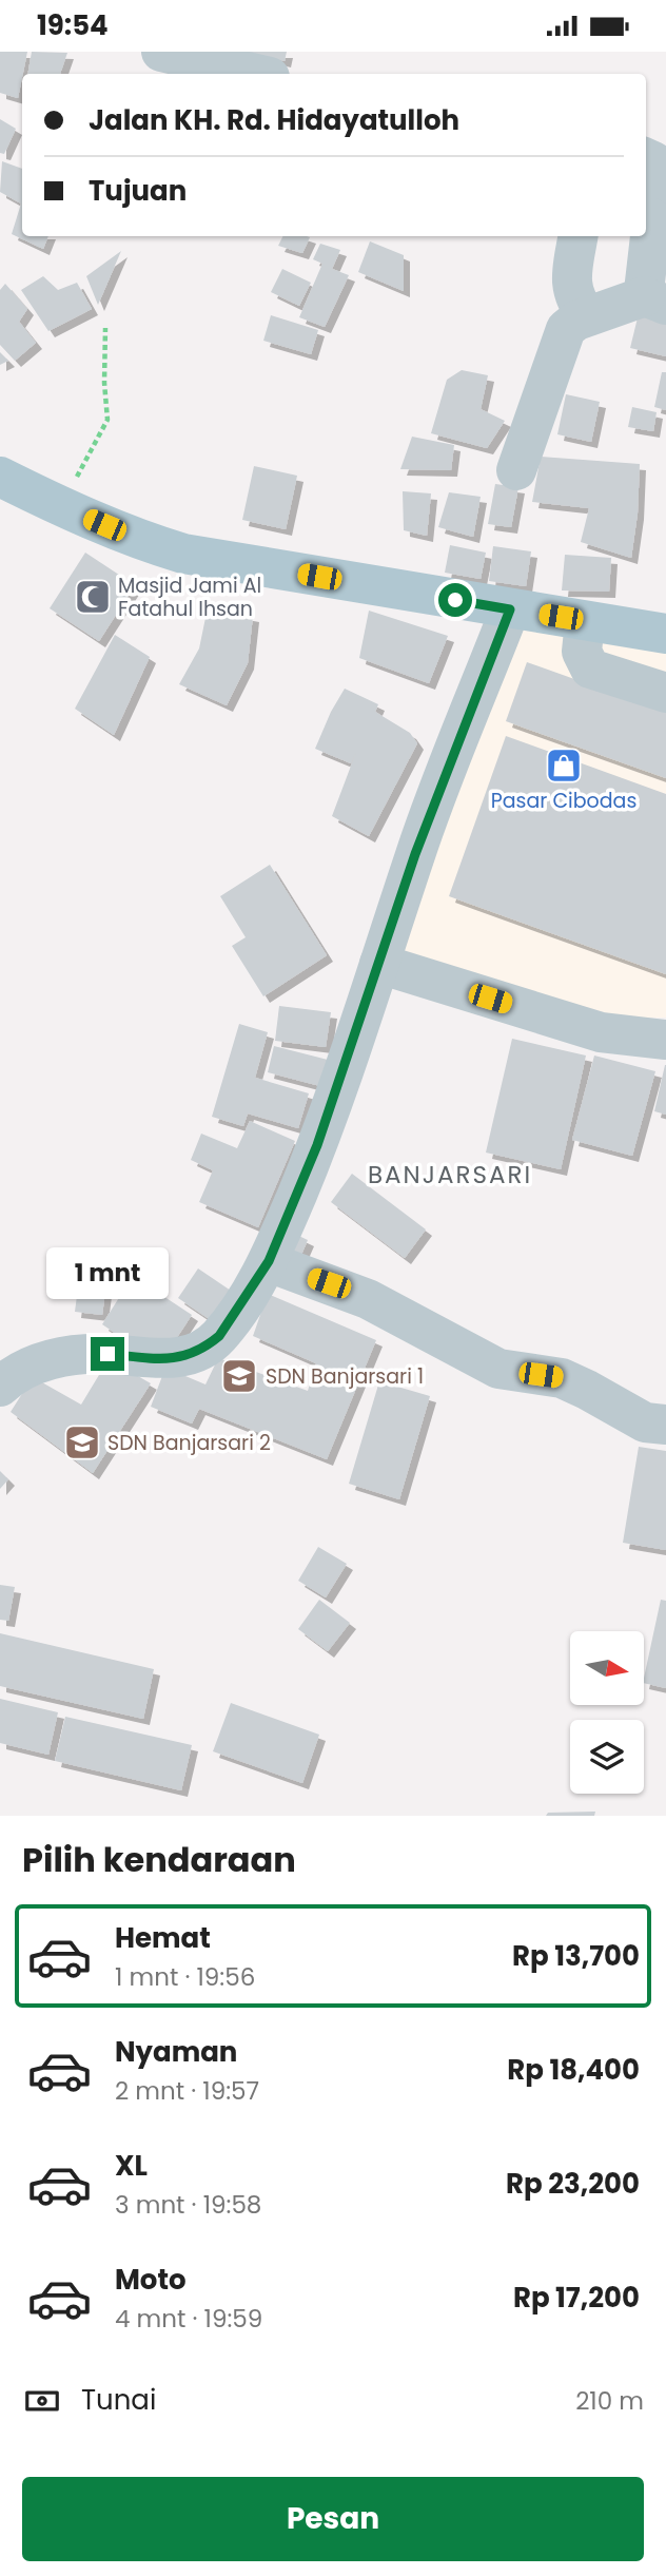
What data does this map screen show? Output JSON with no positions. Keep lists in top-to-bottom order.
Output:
{
  "districts": ["BANJARSARI"],
  "places": {
    "mosque": ["Masjid Jami Al Fatahul Ihsan"],
    "shop": ["Pasar Cibodas"],
    "school or university": ["SDN Banjarsari 1", "SDN Banjarsari 2"]
  },
  "north": "right",
  "page": {
    "status": "19:54",
    "banner": ["Jalan KH. Rd. Hidayatulloh", "Tujuan"],
    "bubble": "1 mnt",
    "heading": "Pilih kendaraan",
    "list": [
      {
        "name": "Hemat",
        "note": "1 mnt · 19:56",
        "value": "Rp 13,700"
      },
      {
        "name": "Nyaman",
        "note": "2 mnt · 19:57",
        "value": "Rp 18,400"
      },
      {
        "name": "XL",
        "note": "3 mnt · 19:58",
        "value": "Rp 23,200"
      },
      {
        "name": "Moto",
        "note": "4 mnt · 19:59",
        "value": "Rp 17,200"
      }
    ],
    "pay": ["Tunai", "210 m"],
    "buttons": "Pesan"
  }
}
